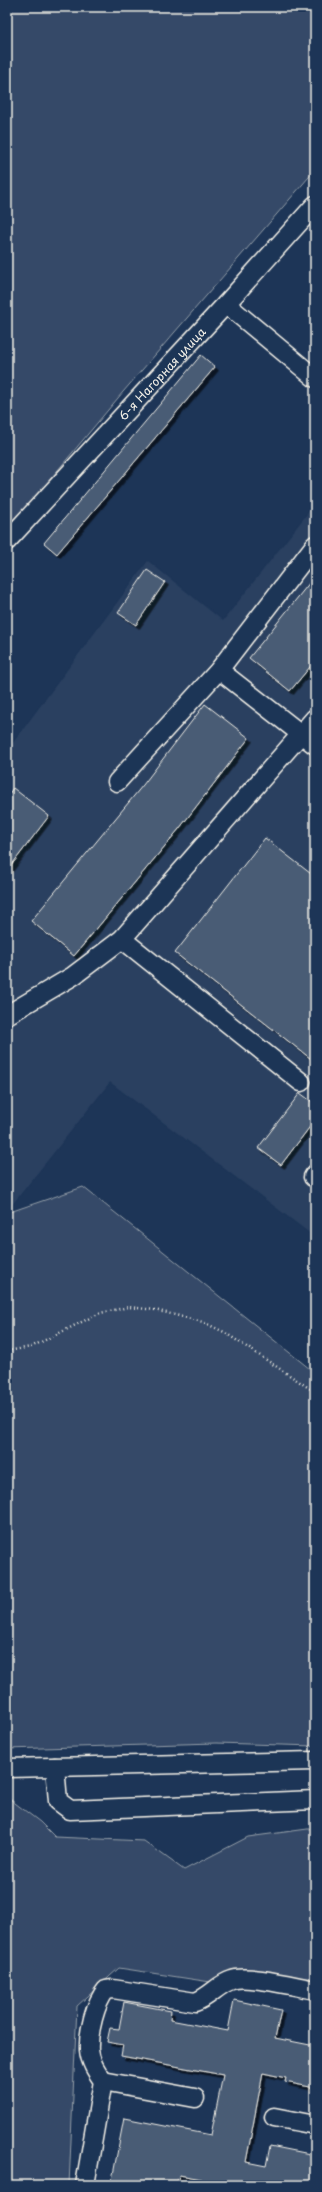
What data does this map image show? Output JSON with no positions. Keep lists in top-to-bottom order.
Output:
{
  "streets": {
    "street": ["6-я Нагорная улица"]
  }
}
